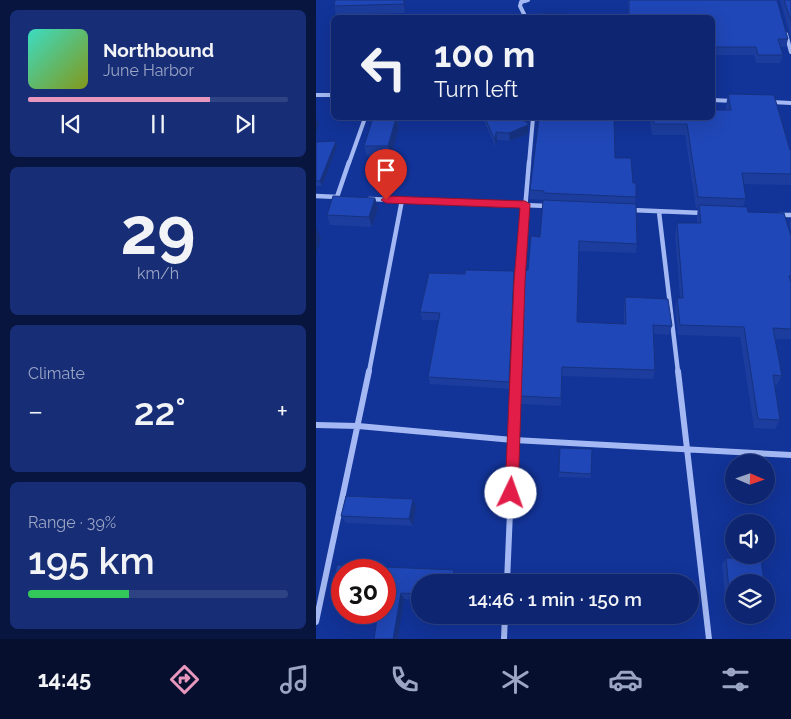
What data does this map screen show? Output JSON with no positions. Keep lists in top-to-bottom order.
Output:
{
  "north": "right",
  "page": {
    "turn": ["100 m", "Turn left"],
    "song": ["Northbound", "June Harbor"],
    "tile": [
      ["29", "km/h"],
      "Climate",
      ["Range · 39%", "195 km"]
    ],
    "heat": ["−", "22°", "+"],
    "limit": "30",
    "trip": "14:46 · 1 min · 150 m",
    "tabs": "14:45"
  }
}
